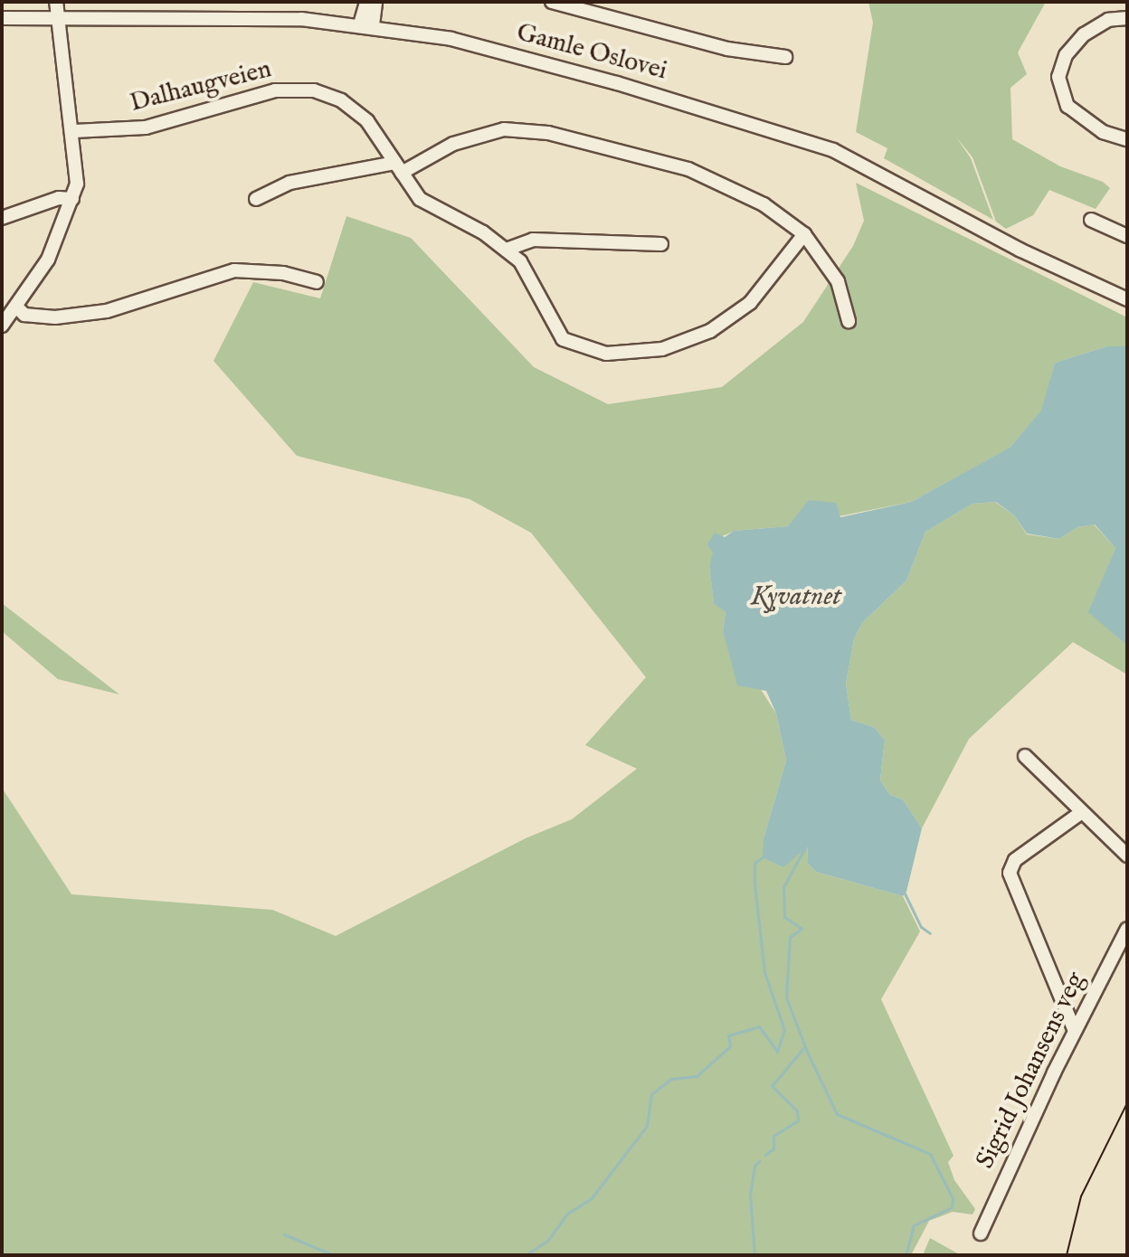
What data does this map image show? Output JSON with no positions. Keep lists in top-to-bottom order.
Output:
{
  "streets": {
    "street": ["Gamle Oslovei", "Dalhaugveien", "Sigrid Johansens veg"]
  },
  "water": ["Kyvatnet"]
}
